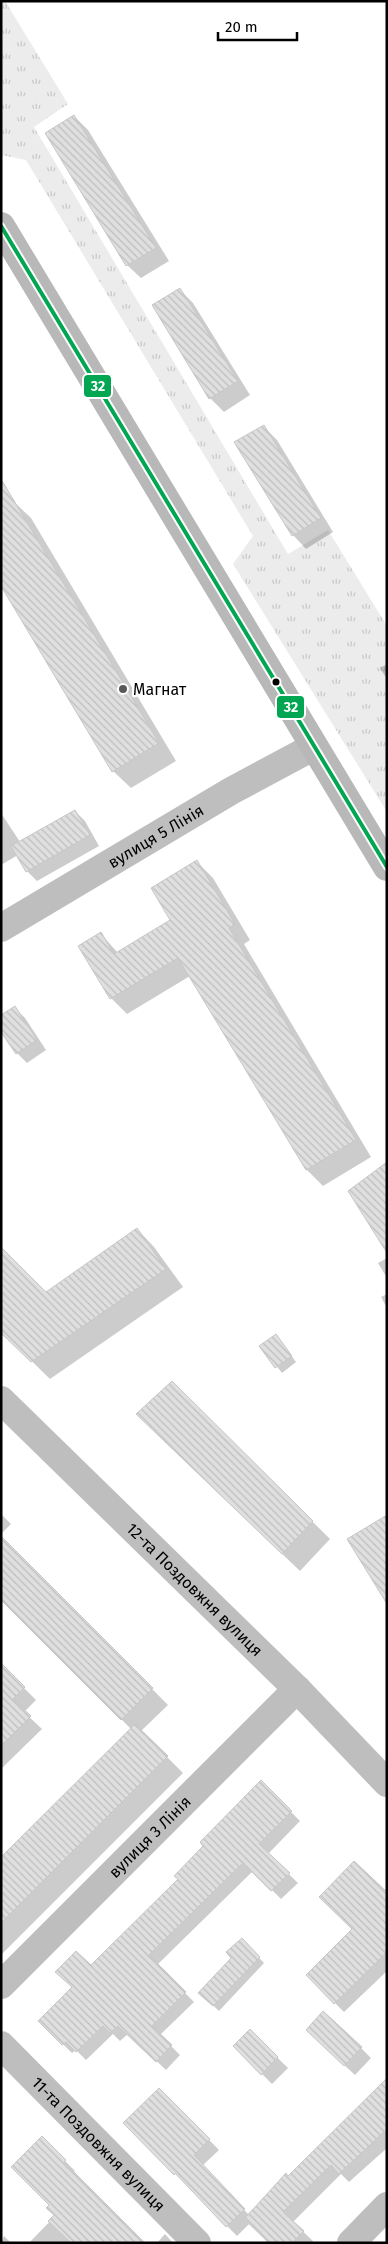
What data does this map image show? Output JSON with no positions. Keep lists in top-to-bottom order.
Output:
{
  "streets": {
    "street": [
      "вулиця 5 Лінія",
      "12-та Поздовжня вулиця",
      "вулиця 3 Лінія",
      "11-та Поздовжня вулиця"
    ]
  },
  "crossings": [
    ["12-та Поздовжня вулиця", "вулиця 3 Лінія"]
  ],
  "places": ["Магнат"],
  "lines": ["transit line 32"],
  "scale_bar": "20 m"
}
